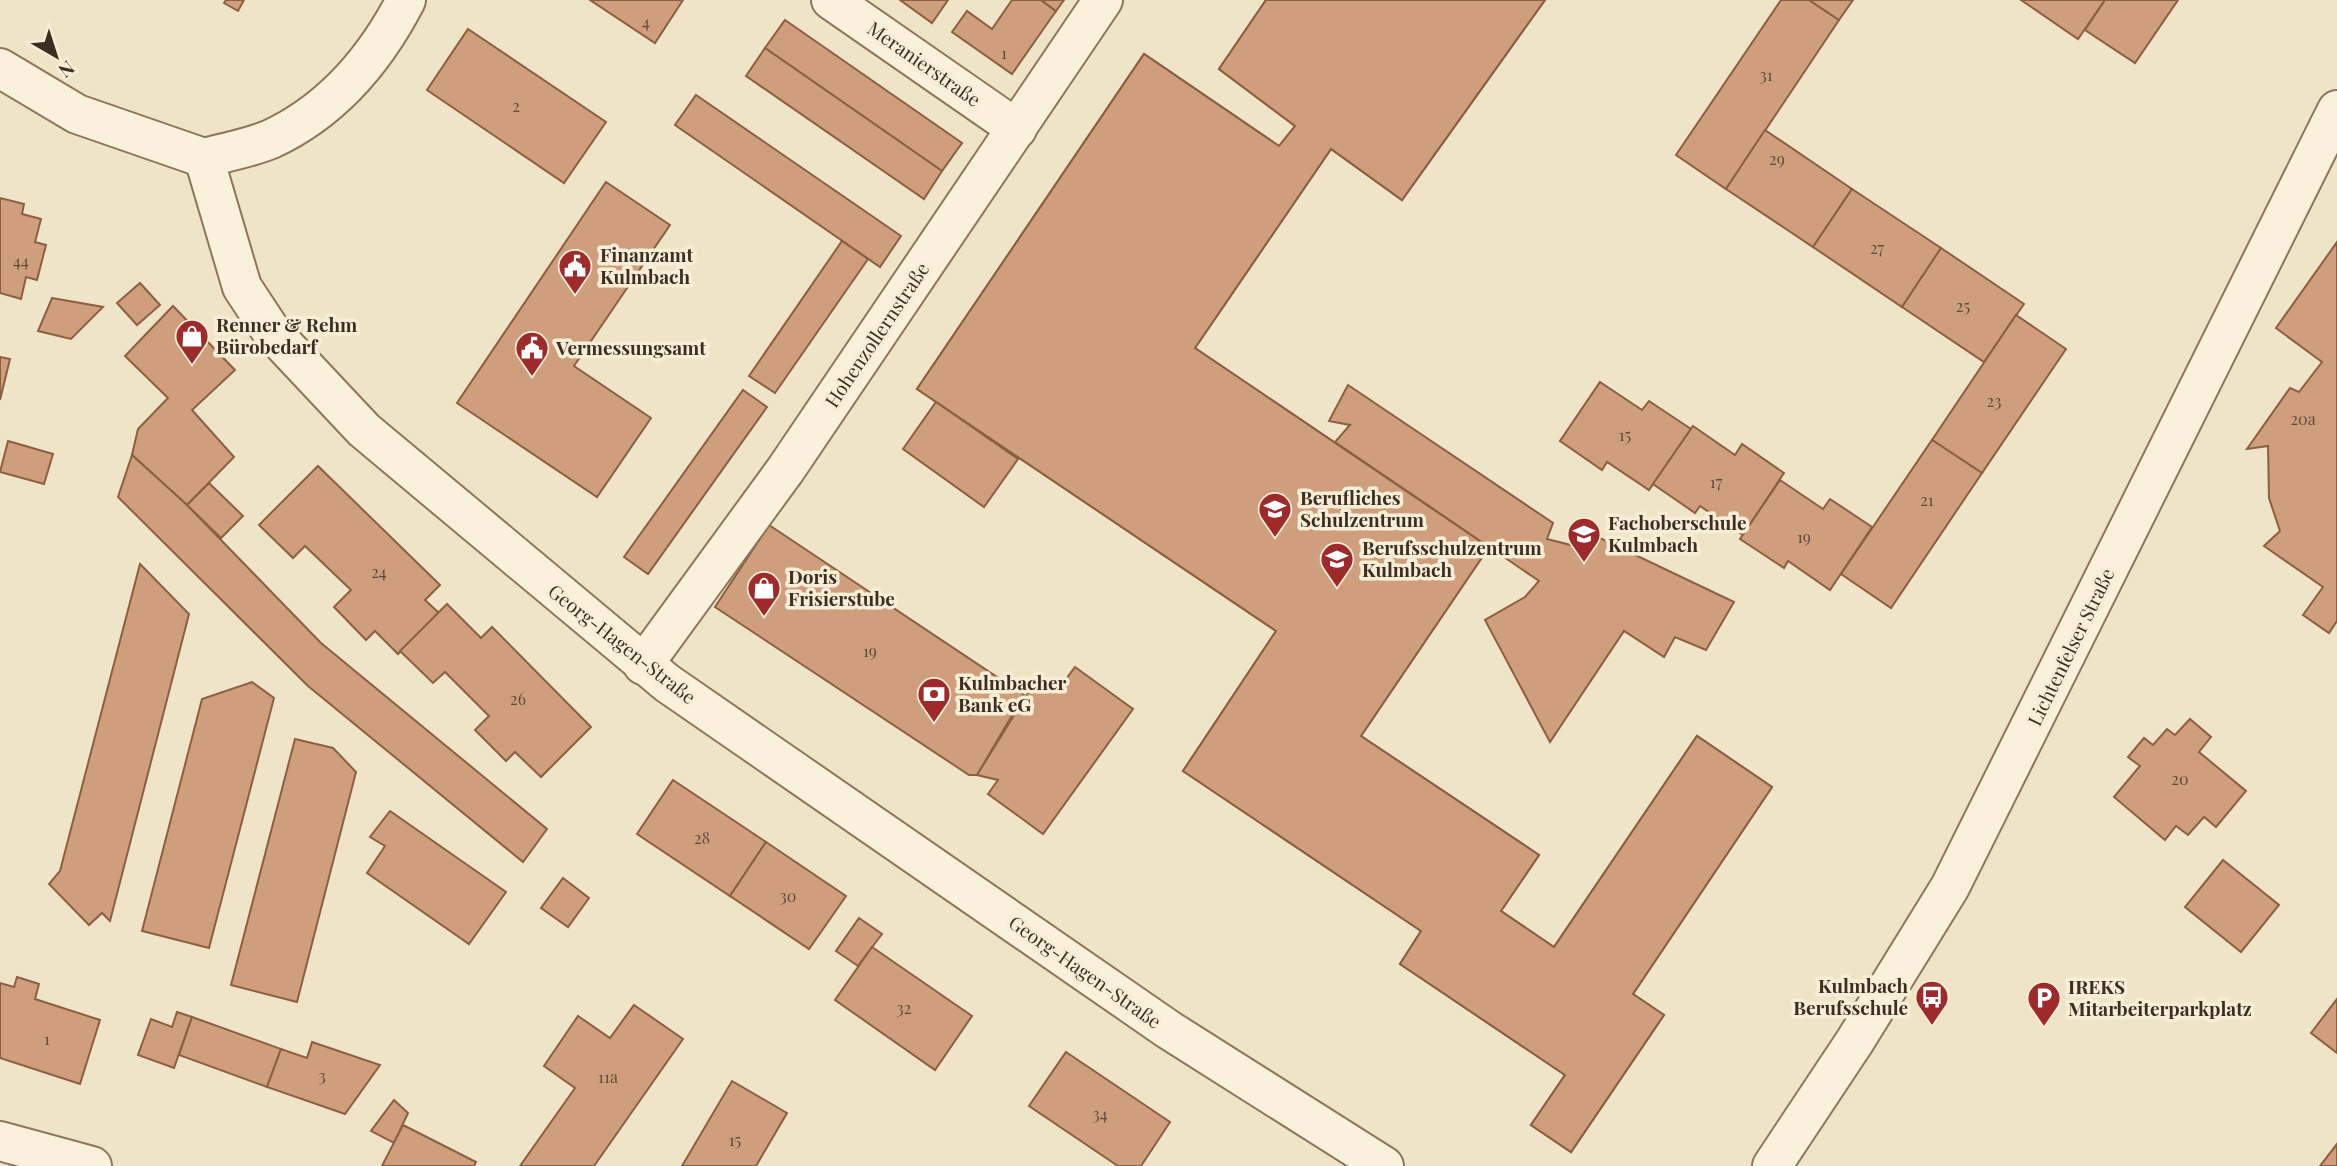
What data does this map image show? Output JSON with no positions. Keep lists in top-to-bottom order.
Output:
{
  "streets": {
    "street": [
      "Meranierstraße",
      "Hohenzollernstraße",
      "Georg-Hagen-Straße",
      "Lichtenfelser Straße"
    ]
  },
  "crossings": [
    ["Meranierstraße", "Hohenzollernstraße"],
    ["Hohenzollernstraße", "Georg-Hagen-Straße"]
  ],
  "places": {
    "public building": ["Finanzamt Kulmbach", "Vermessungsamt"],
    "shop": ["Renner & Rehm Bürobedarf", "Doris Frisierstube"],
    "school or university": ["Berufliches Schulzentrum", "Fachoberschule Kulmbach", "Berufsschulzentrum Kulmbach"],
    "bank": ["Kulmbacher Bank eG"],
    "bus stop": ["Kulmbach Berufsschule"],
    "parking": ["IREKS Mitarbeiterparkplatz"]
  },
  "house_numbers": [
    "4",
    "1",
    "31",
    "2",
    "29",
    "27",
    "44",
    "25",
    "23",
    "20a",
    "15",
    "17",
    "21",
    "19",
    "24",
    "19",
    "26",
    "20",
    "28",
    "30",
    "32",
    "1",
    "3",
    "11a",
    "34",
    "15"
  ],
  "north": "bottom right"
}
